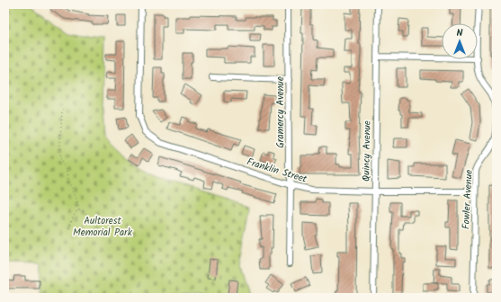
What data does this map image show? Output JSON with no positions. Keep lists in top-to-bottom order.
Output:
{
  "streets": {
    "street": [
      "Gramercy Avenue",
      "Quincy Avenue",
      "Franklin Street",
      "Fowler Avenue"
    ]
  },
  "crossings": [
    ["Gramercy Avenue", "Franklin Street"],
    ["Quincy Avenue", "Franklin Street"],
    ["Franklin Street", "Fowler Avenue"]
  ],
  "parks": ["Aultorest Memorial Park"],
  "north": "top"
}
